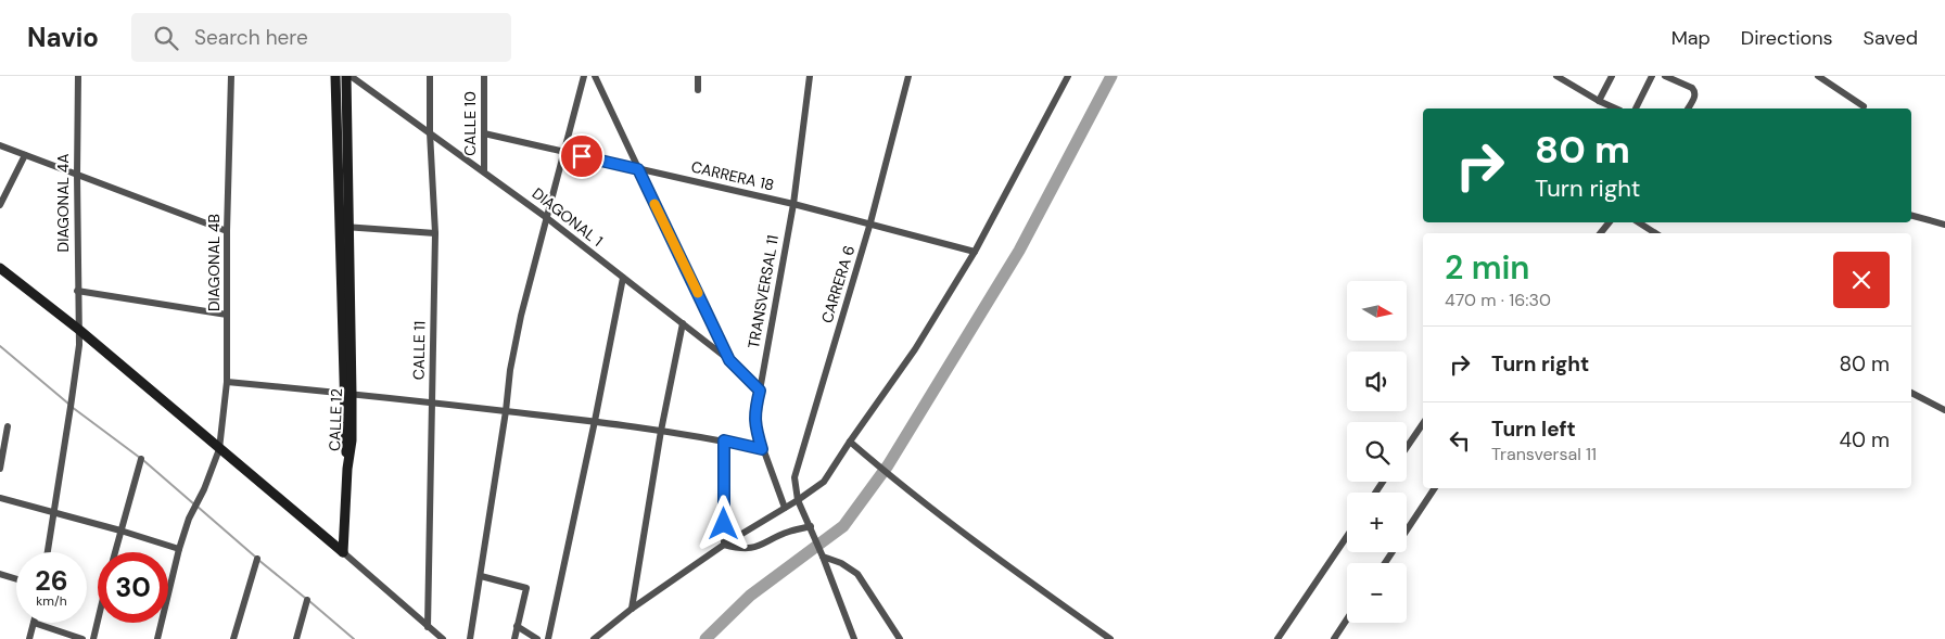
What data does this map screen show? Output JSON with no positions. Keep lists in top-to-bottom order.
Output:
{
  "streets": {
    "street": [
      "CALLE 10",
      "CARRERA 18",
      "DIAGONAL 4A",
      "DIAGONAL 1",
      "DIAGONAL 4B",
      "CARRERA 6",
      "TRANSVERSAL 11",
      "CALLE 11",
      "CALLE 12"
    ]
  },
  "crossings": [
    ["CALLE 10", "CARRERA 18"],
    ["CALLE 10", "DIAGONAL 1"],
    ["CARRERA 18", "CARRERA 6"],
    ["CARRERA 18", "TRANSVERSAL 11"],
    ["DIAGONAL 1", "TRANSVERSAL 11"],
    ["DIAGONAL 1", "CALLE 11"]
  ],
  "north": "right",
  "page": {
    "header": "Navio",
    "search": "Search here",
    "nav": ["Map", "Directions", "Saved"],
    "turn": ["80 m", "Turn right"],
    "heading": ["2 min", "470 m · 16:30"],
    "map_buttons": ["+", "−"],
    "list": [
      {
        "name": "Turn right",
        "value": "80 m"
      },
      {
        "name": "Turn left",
        "note": "Transversal 11",
        "value": "40 m"
      }
    ],
    "speed": "26 km/h",
    "limit": "30"
  }
}
